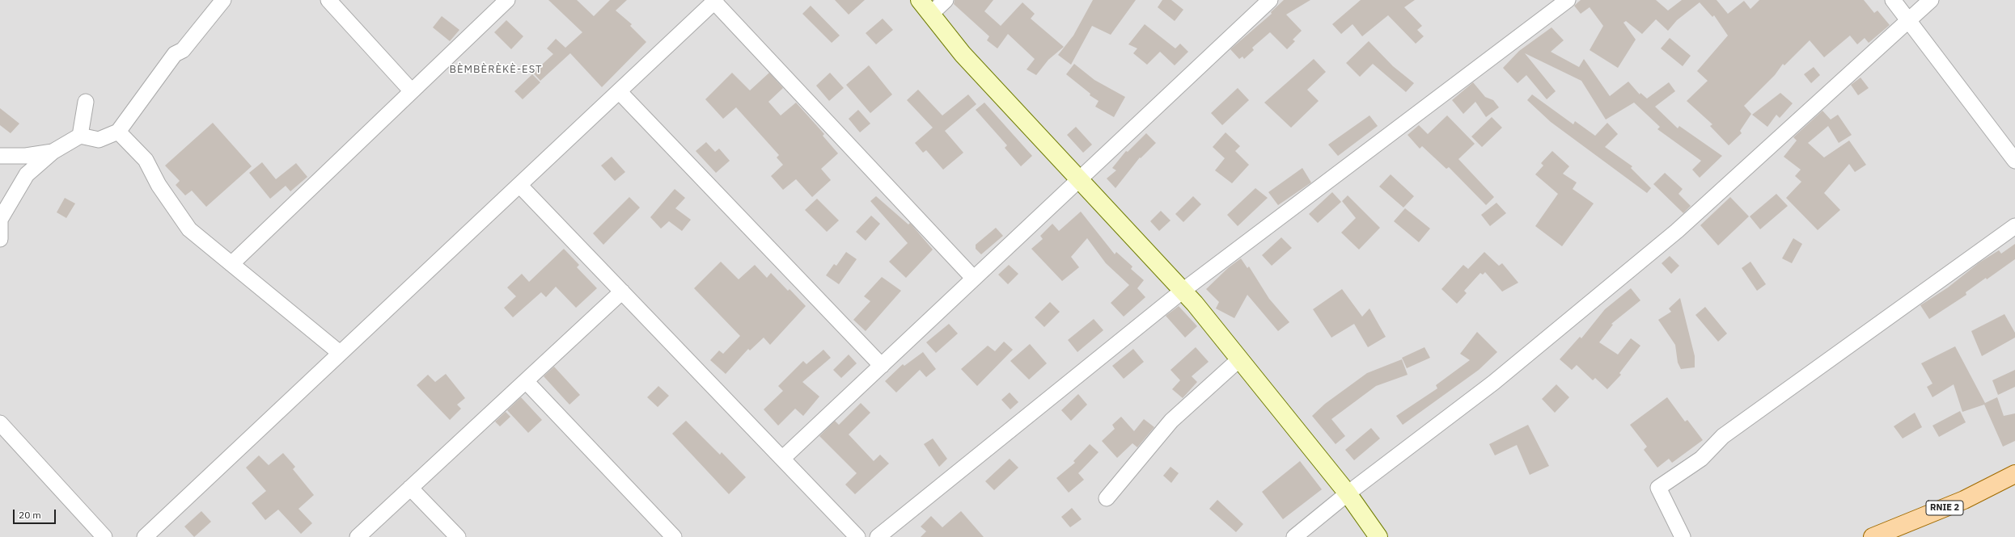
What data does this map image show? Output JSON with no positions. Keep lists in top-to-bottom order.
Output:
{
  "streets": {
    "main road": ["RNIE 2"]
  },
  "districts": ["BÈMBÈRÈKÈ-EST"],
  "scale_bar": "20 m"
}
